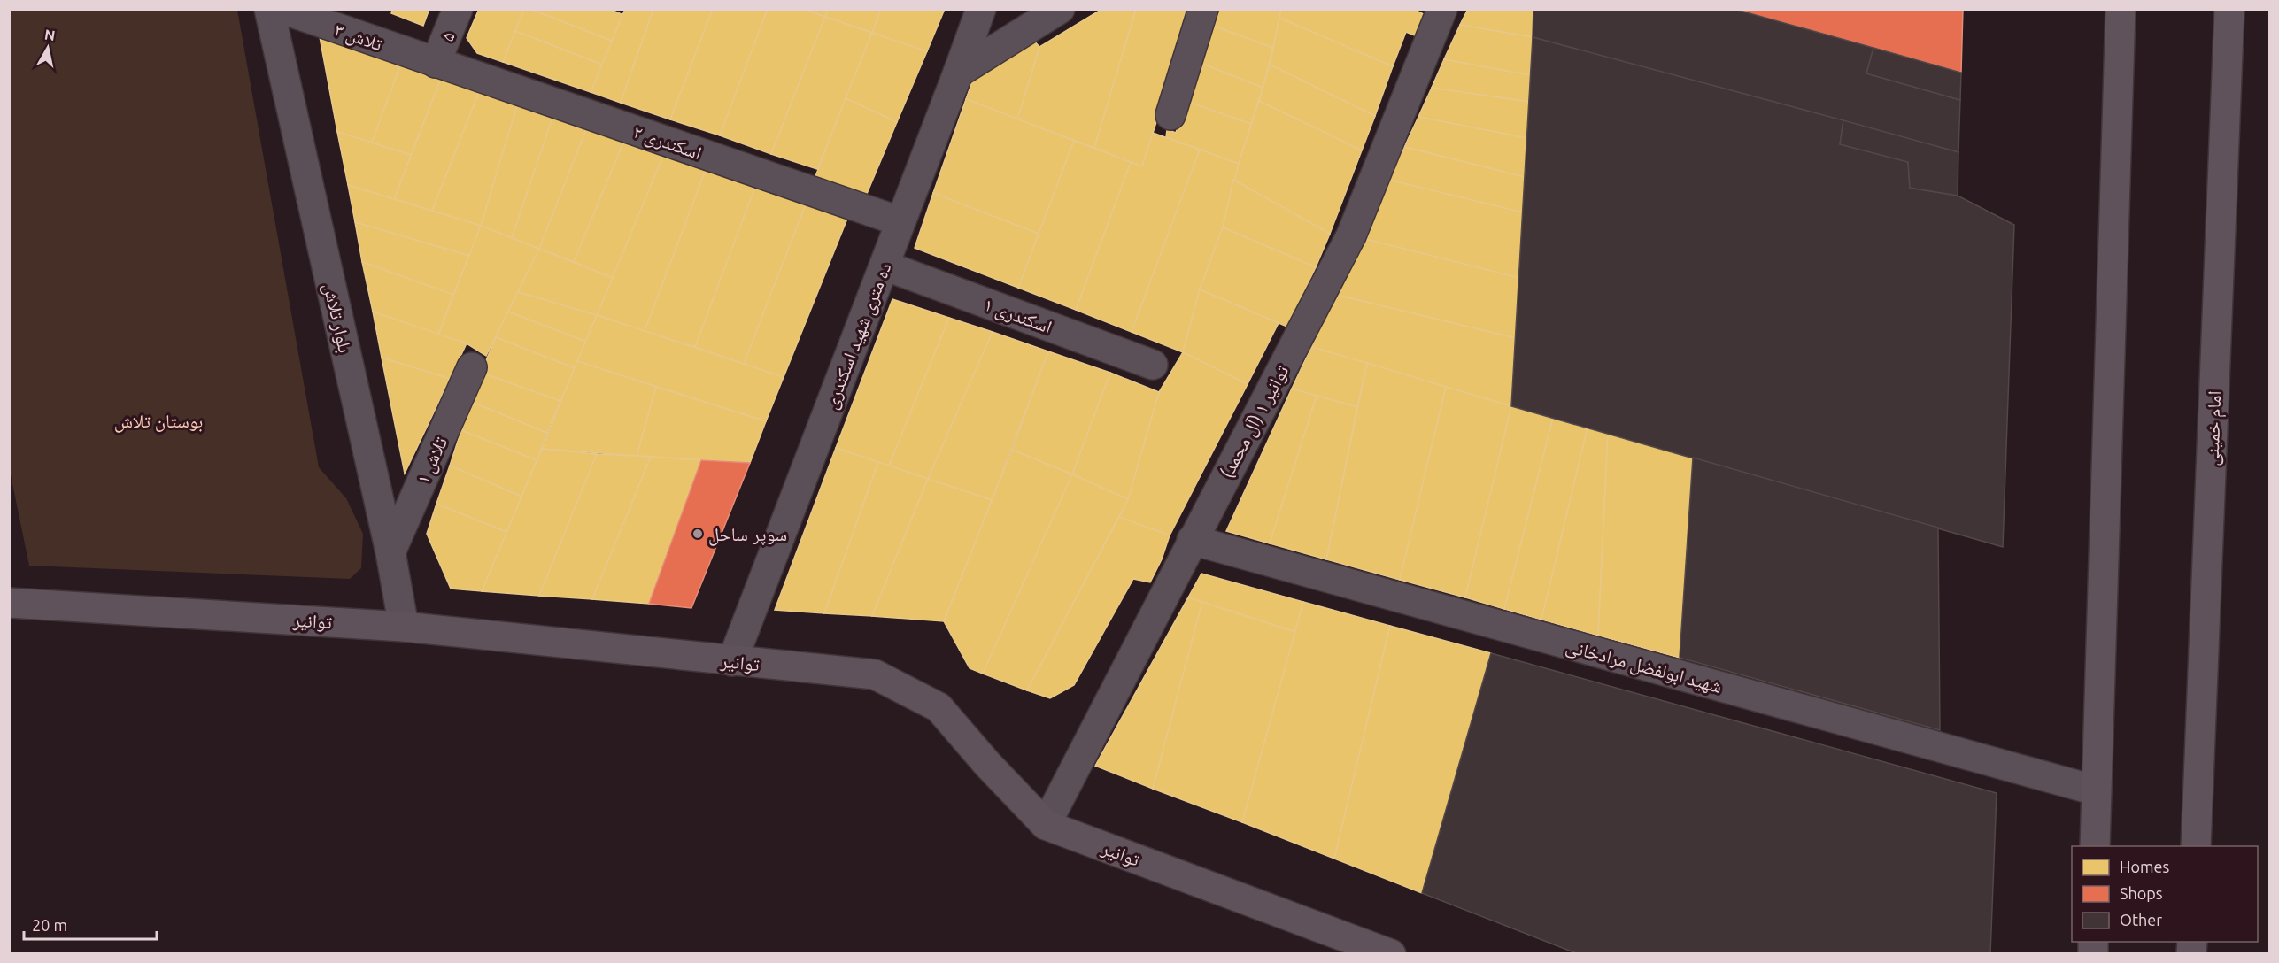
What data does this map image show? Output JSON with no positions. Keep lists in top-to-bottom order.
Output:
{
  "streets": {
    "main road": ["امام خمینی", "توانیر"],
    "street": [
      "تلاش ۳",
      "۵",
      "اسکندری ۲",
      "اسکندری ۱",
      "بلوار تلاش",
      "ده متری شهید اسکندری",
      "توانیر ۱ (آل محمد)",
      "تلاش ۱",
      "شهید ابولفضل مرادخانی"
    ]
  },
  "crossings": [
    ["تلاش ۳", "۵"],
    ["تلاش ۳", "اسکندری ۲"],
    ["۵", "اسکندری ۲"],
    ["اسکندری ۲", "ده متری شهید اسکندری"],
    ["اسکندری ۱", "ده متری شهید اسکندری"],
    ["بلوار تلاش", "تلاش ۱"],
    ["بلوار تلاش", "توانیر"],
    ["ده متری شهید اسکندری", "توانیر"],
    ["توانیر ۱ (آل محمد)", "توانیر"],
    ["توانیر ۱ (آل محمد)", "شهید ابولفضل مرادخانی"]
  ],
  "parks": ["بوستان تلاش"],
  "places": ["سوپر ساحل"],
  "legend": ["Homes", "Shops", "Other"],
  "scale_bar": "20 m",
  "north": "top"
}
